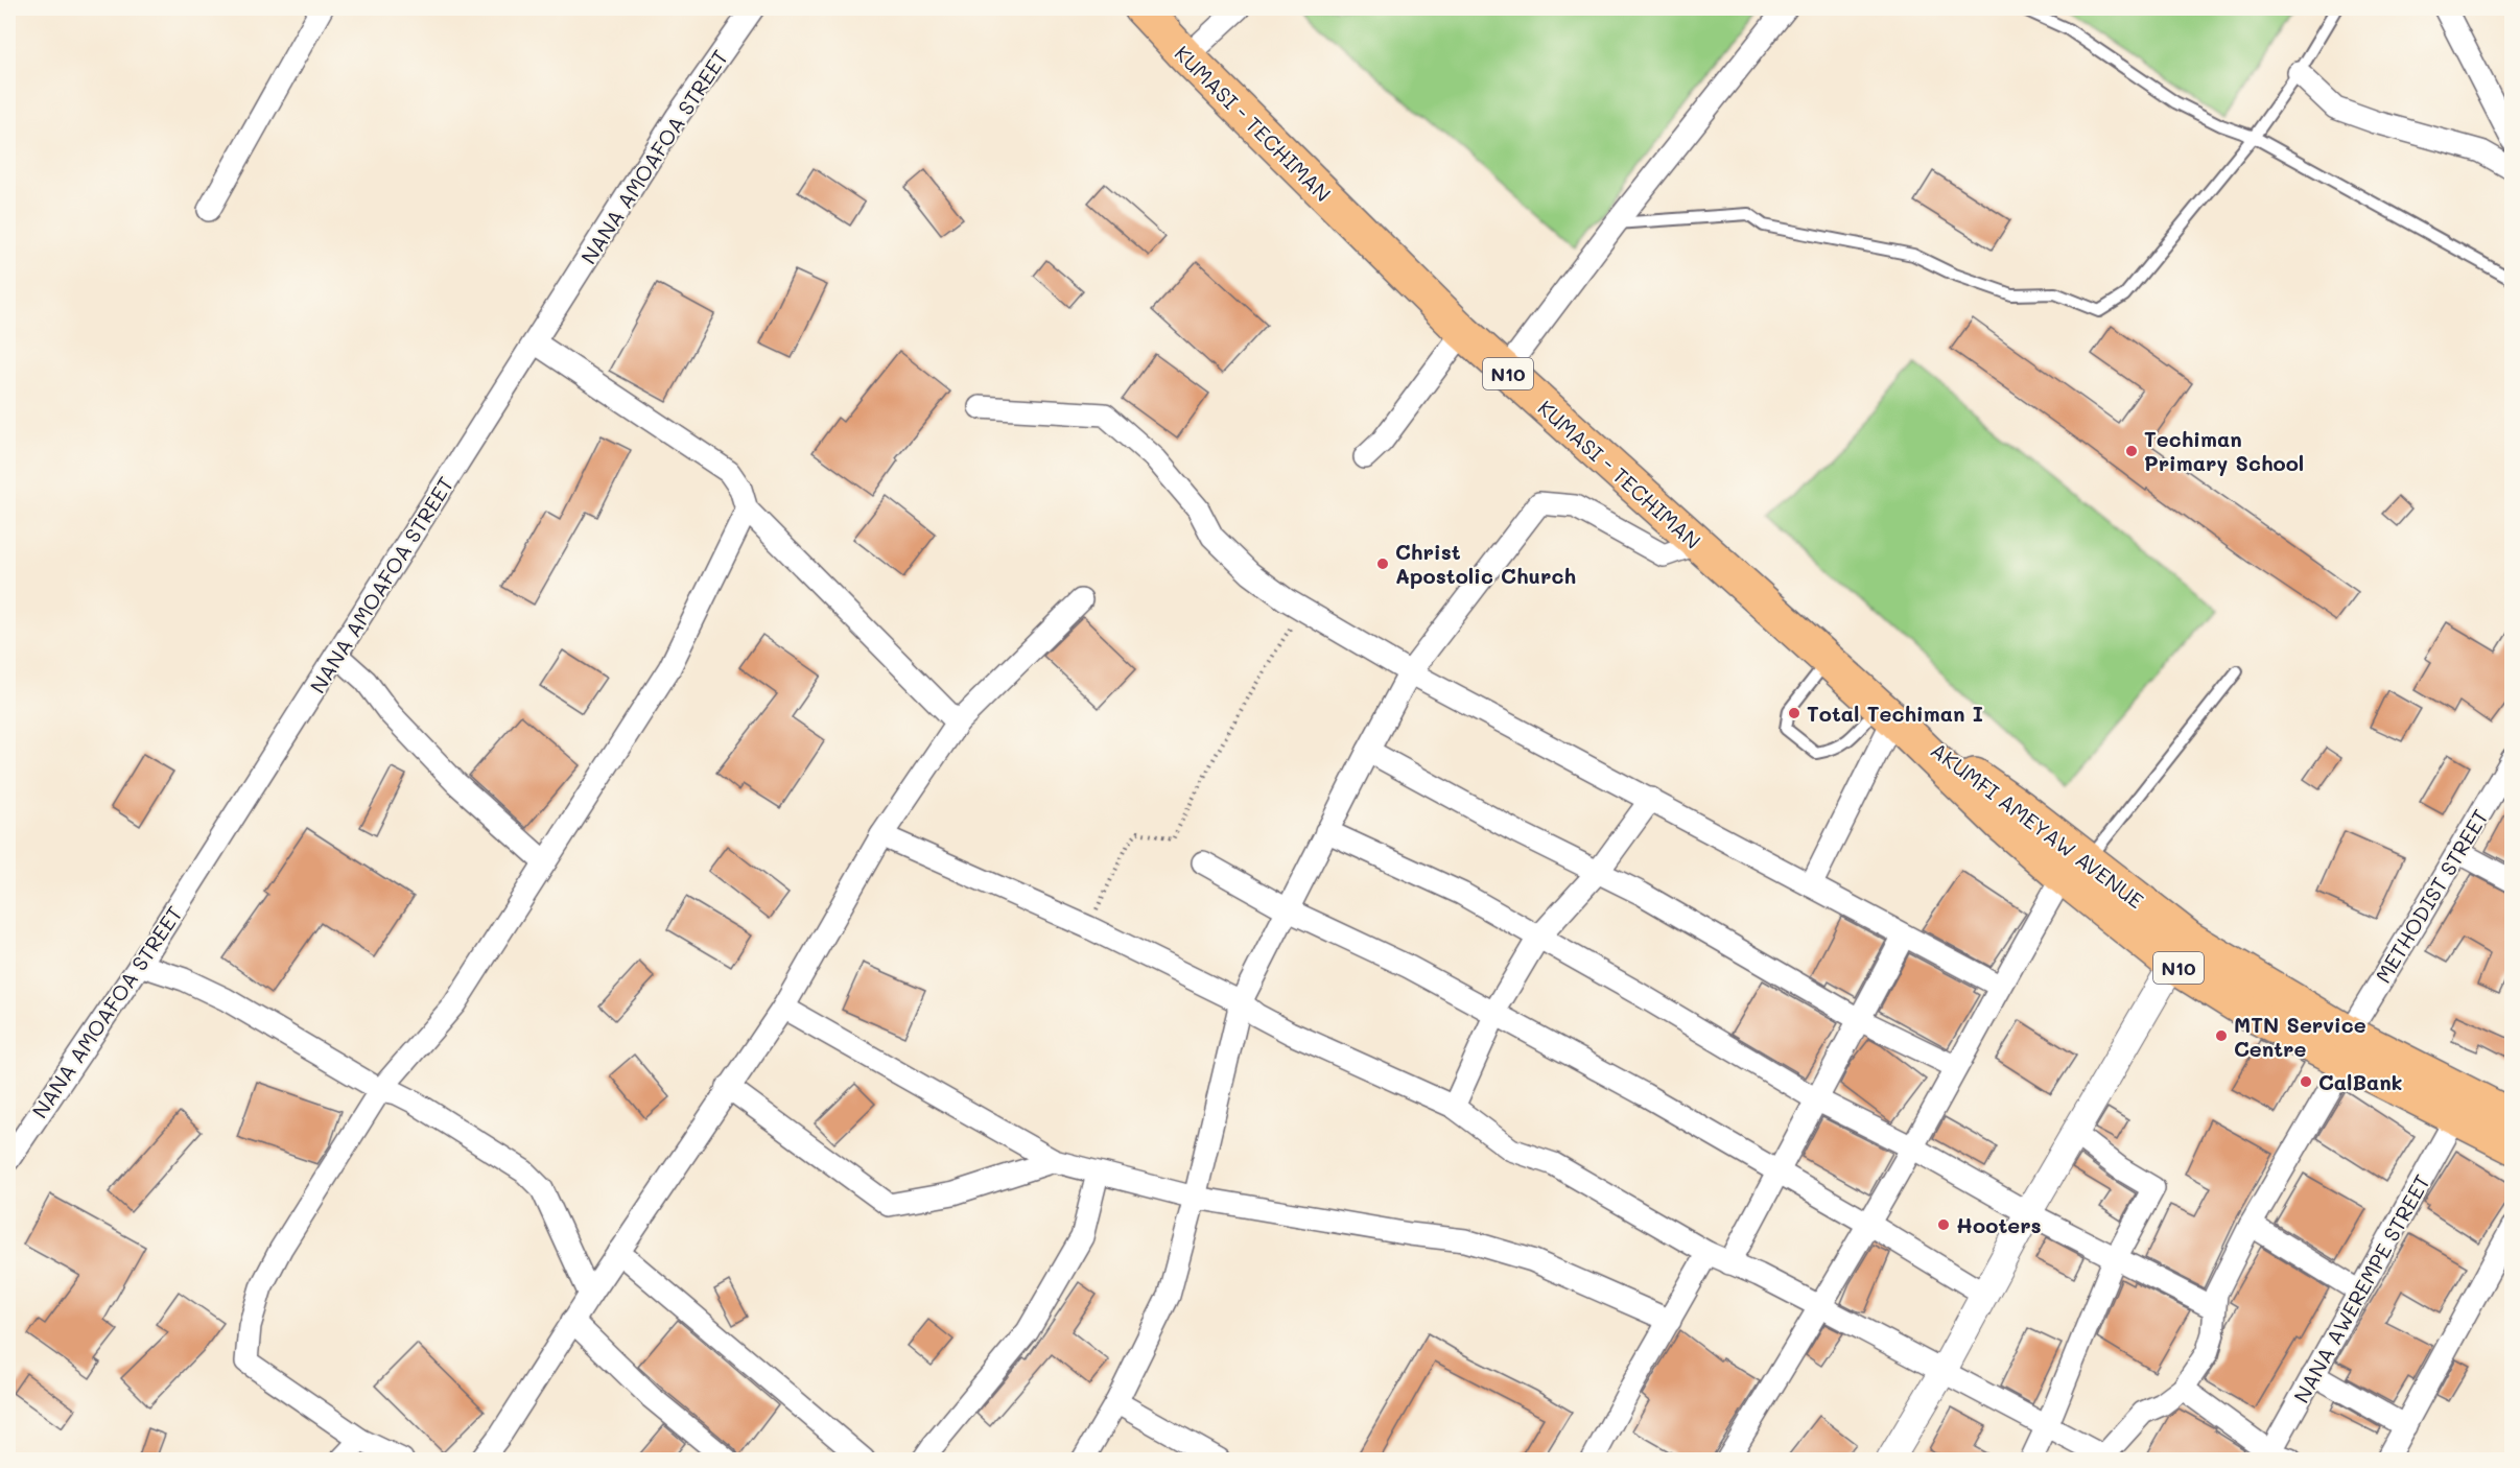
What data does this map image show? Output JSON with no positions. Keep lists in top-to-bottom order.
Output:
{
  "streets": {
    "highway": ["KUMASI - TECHIMAN", "N10", "AKUMFI AMEYAW AVENUE"],
    "street": ["NANA AMOAFOA STREET", "METHODIST STREET", "NANA AWEREMPE STREET"]
  },
  "crossings": [
    ["KUMASI - TECHIMAN", "AKUMFI AMEYAW AVENUE"],
    ["AKUMFI AMEYAW AVENUE", "METHODIST STREET"],
    ["AKUMFI AMEYAW AVENUE", "NANA AWEREMPE STREET"]
  ],
  "places": [
    "Techiman Primary School",
    "Christ Apostolic Church",
    "Total Techiman I",
    "MTN Service Centre",
    "CalBank",
    "Hooters"
  ]
}
